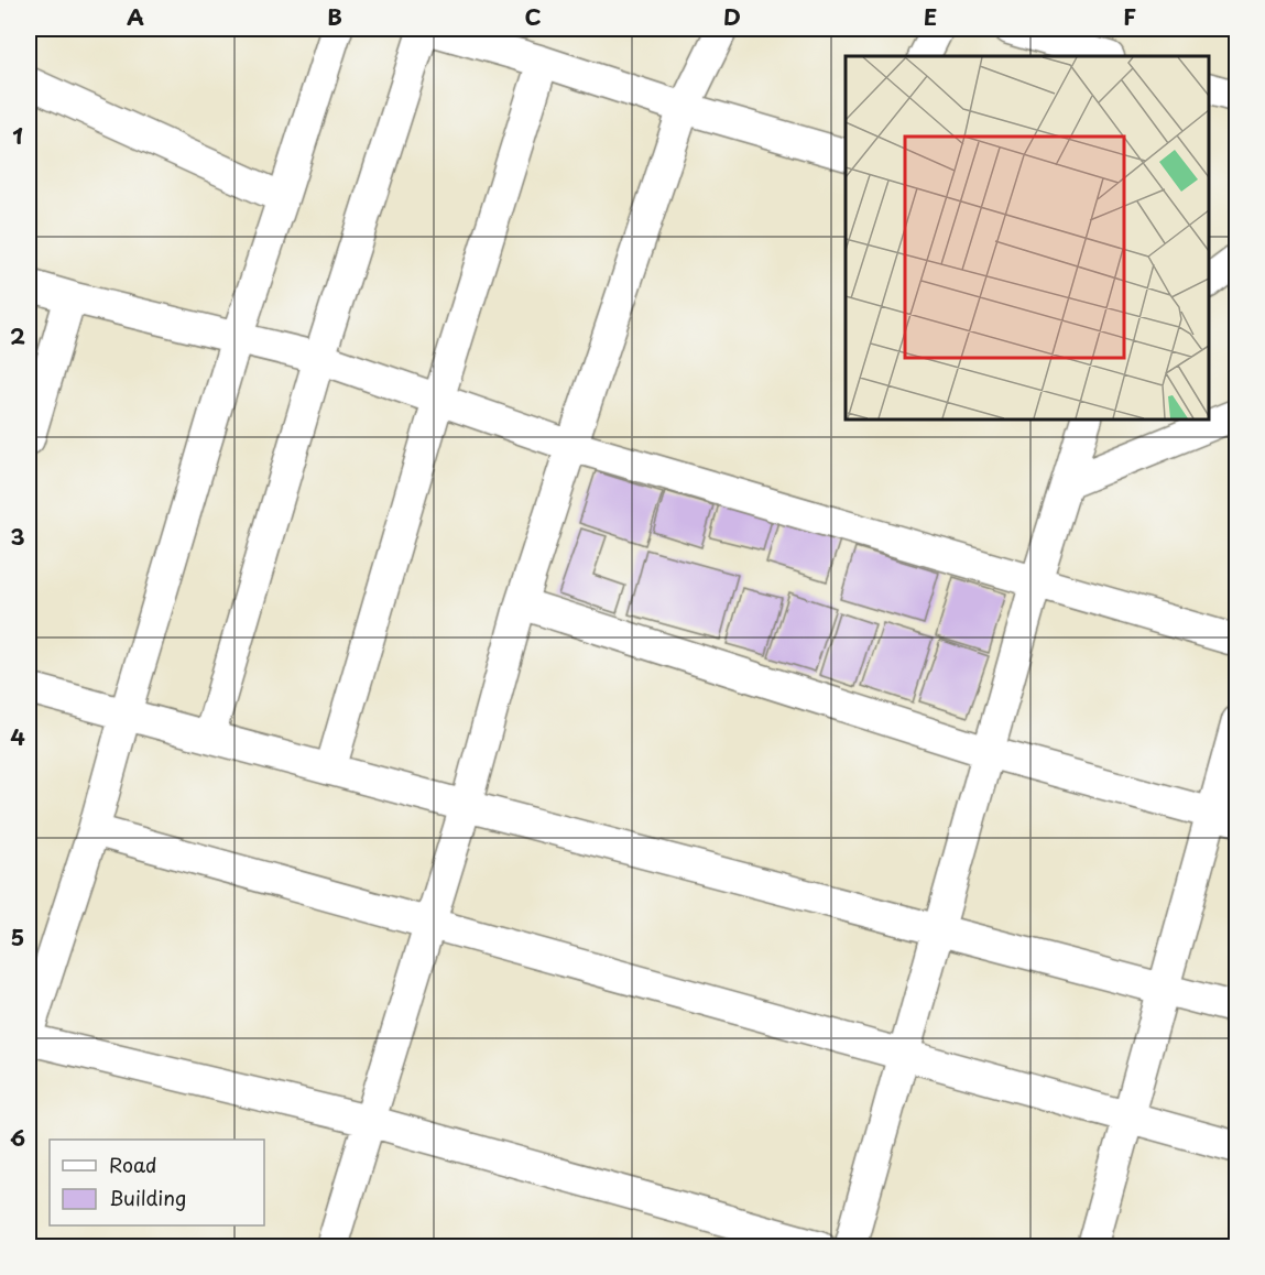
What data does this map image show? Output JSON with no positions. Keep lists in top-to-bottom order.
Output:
{
  "legend": ["Road", "Building"],
  "grid": {
    "columns": [
      "A",
      "B",
      "C",
      "D",
      "E",
      "F"
    ],
    "rows": [
      "1",
      "2",
      "3",
      "4",
      "5",
      "6"
    ]
  }
}
